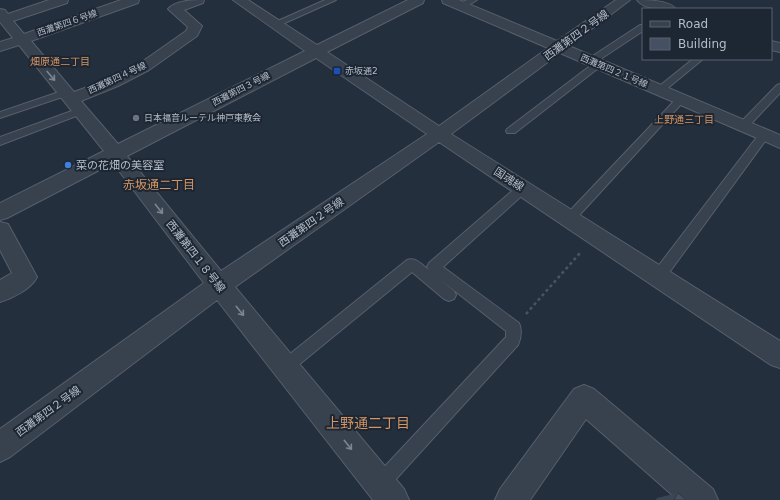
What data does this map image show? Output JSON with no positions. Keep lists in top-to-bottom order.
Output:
{
  "streets": {
    "street": [
      "西灘第四６号線",
      "西灘第四２号線",
      "西灘第四２１号線",
      "西灘第四４号線",
      "西灘第四３号線",
      "国魂線",
      "西灘第四１８号線"
    ]
  },
  "crossings": [
    ["西灘第四６号線", "西灘第四１８号線"],
    ["西灘第四２号線", "西灘第四２１号線"],
    ["西灘第四２号線", "国魂線"],
    ["西灘第四２号線", "西灘第四１８号線"],
    ["西灘第四４号線", "西灘第四１８号線"],
    ["西灘第四３号線", "国魂線"],
    ["西灘第四３号線", "西灘第四１８号線"]
  ],
  "one_way": ["西灘第四１８号線"],
  "districts": [
    "畑原通二丁目",
    "上野通三丁目",
    "赤坂通二丁目",
    "上野通二丁目"
  ],
  "places": {
    "transit": ["赤坂通2"],
    "other": ["日本福音ルーテル神戸東教会", "菜の花畑の美容室"]
  },
  "legend": ["Road", "Building"]
}
